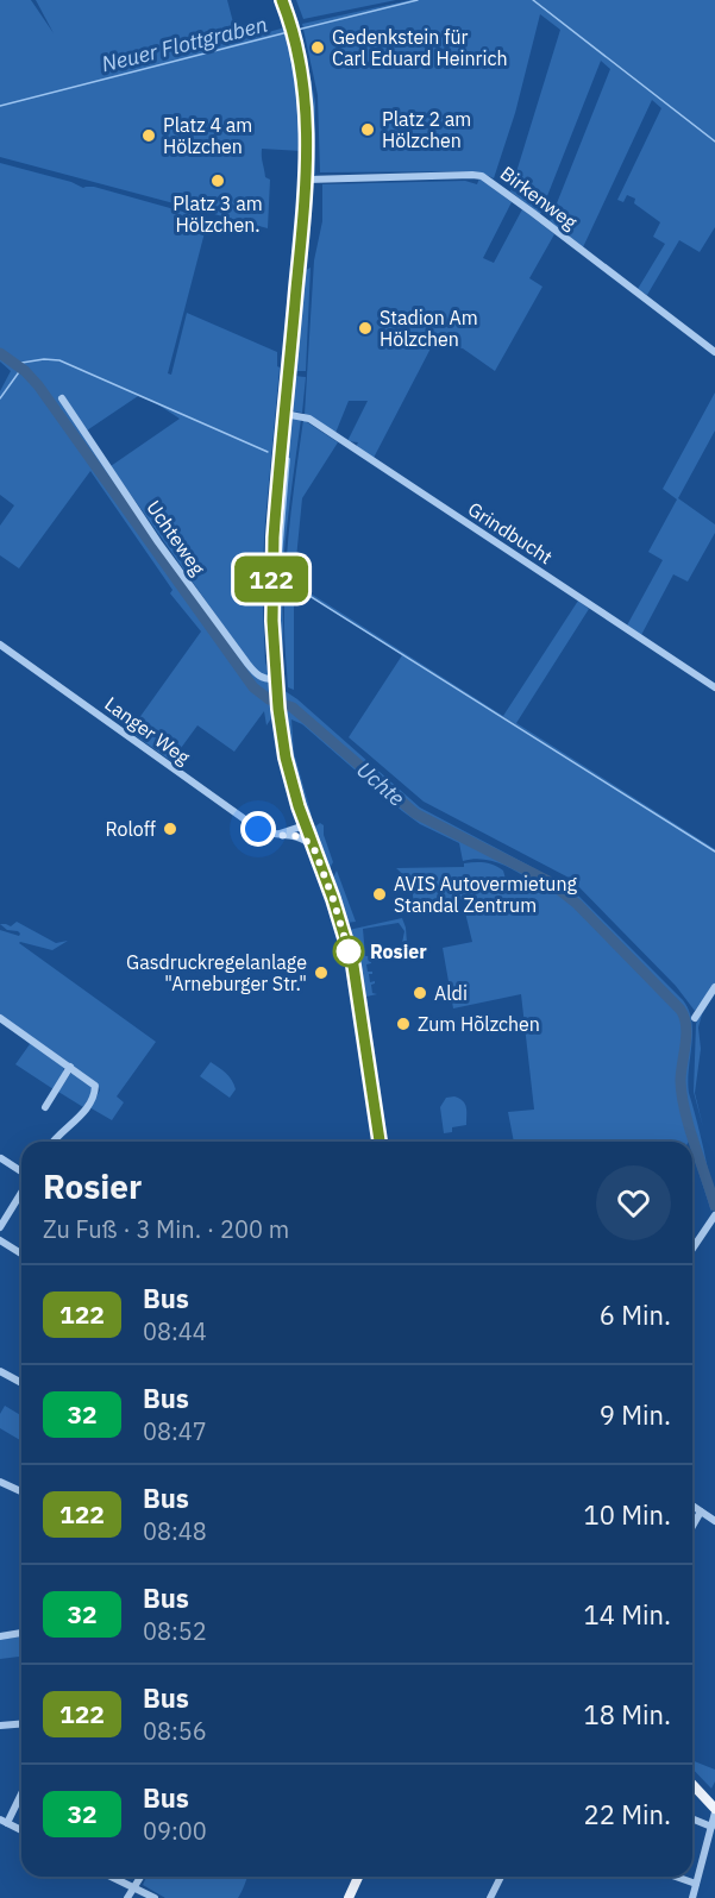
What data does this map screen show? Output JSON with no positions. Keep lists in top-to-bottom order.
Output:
{
  "streets": {
    "street": [
      "Birkenweg",
      "Grindbucht",
      "Uchteweg",
      "Langer Weg"
    ]
  },
  "water": ["Neuer Flottgraben", "Uchte"],
  "places": [
    "Gedenkstein für Carl Eduard Heinrich",
    "Platz 2 am Hölzchen",
    "Platz 4 am Hölzchen",
    "Platz 3 am Hölzchen.",
    "Stadion Am Hölzchen",
    "Roloff",
    "AVIS Autovermietung Standal Zentrum",
    "Rosier",
    "Gasdruckregelanlage \"Arneburger Str.\"",
    "Aldi",
    "Zum Hõlzchen"
  ],
  "lines": ["bus line 122"],
  "page": {
    "on_map": "122",
    "heading": ["Rosier", "Zu Fuß · 3 Min. · 200 m"],
    "list": [
      {
        "mark": "122",
        "name": "Bus",
        "note": "08:44",
        "value": "6 Min."
      },
      {
        "mark": "32",
        "name": "Bus",
        "note": "08:47",
        "value": "9 Min."
      },
      {
        "mark": "122",
        "name": "Bus",
        "note": "08:48",
        "value": "10 Min."
      },
      {
        "mark": "32",
        "name": "Bus",
        "note": "08:52",
        "value": "14 Min."
      },
      {
        "mark": "122",
        "name": "Bus",
        "note": "08:56",
        "value": "18 Min."
      },
      {
        "mark": "32",
        "name": "Bus",
        "note": "09:00",
        "value": "22 Min."
      }
    ]
  }
}
